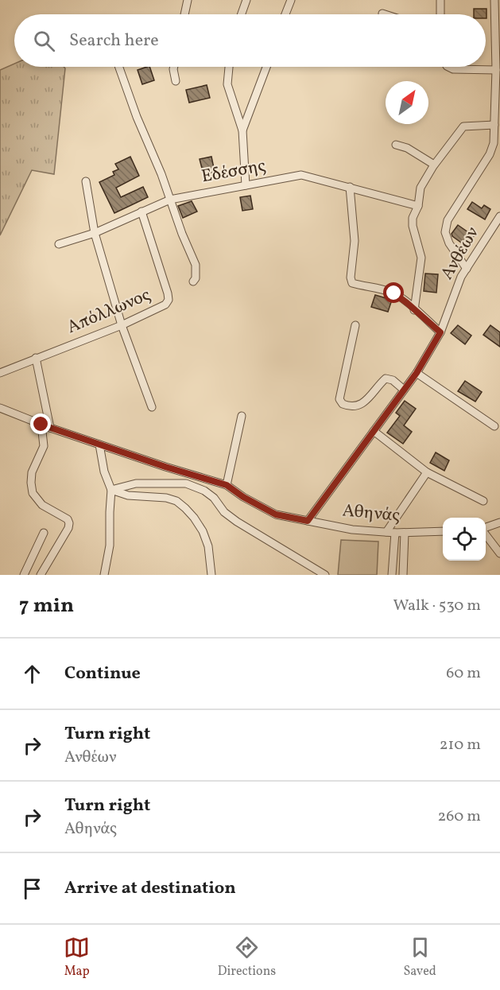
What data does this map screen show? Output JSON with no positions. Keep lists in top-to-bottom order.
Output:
{
  "streets": {
    "street": [
      "Εδέσσης",
      "Ανθέων",
      "Απόλλωνος",
      "Αθηνάς"
    ]
  },
  "crossings": [
    ["Εδέσσης", "Απόλλωνος"],
    ["Ανθέων", "Αθηνάς"]
  ],
  "north": "top right",
  "page": {
    "search": "Search here",
    "heading": ["7 min", "Walk · 530 m"],
    "list": [
      ["Continue", "60 m"],
      ["Turn right", "Ανθέων", "210 m"],
      ["Turn right", "Αθηνάς", "260 m"],
      "Arrive at destination"
    ],
    "nav": ["Map", "Directions", "Saved"]
  }
}
